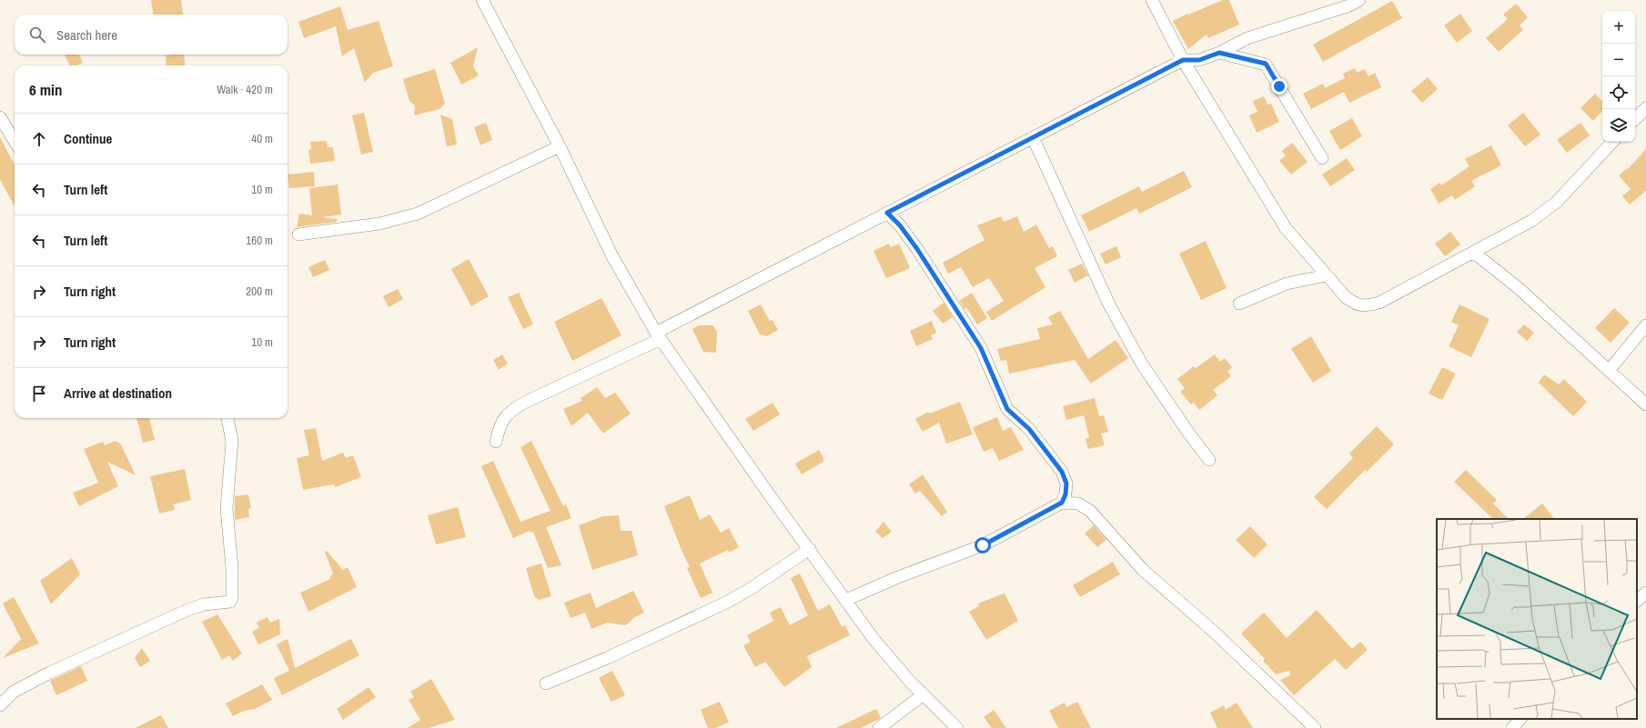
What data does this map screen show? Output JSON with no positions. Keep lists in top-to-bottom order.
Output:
{
  "page": {
    "map_buttons": ["+", "−"],
    "search": "Search here",
    "heading": ["6 min", "Walk · 420 m"],
    "list": [
      ["Continue", "40 m"],
      ["Turn left", "10 m"],
      ["Turn left", "160 m"],
      ["Turn right", "200 m"],
      ["Turn right", "10 m"],
      "Arrive at destination"
    ]
  }
}
